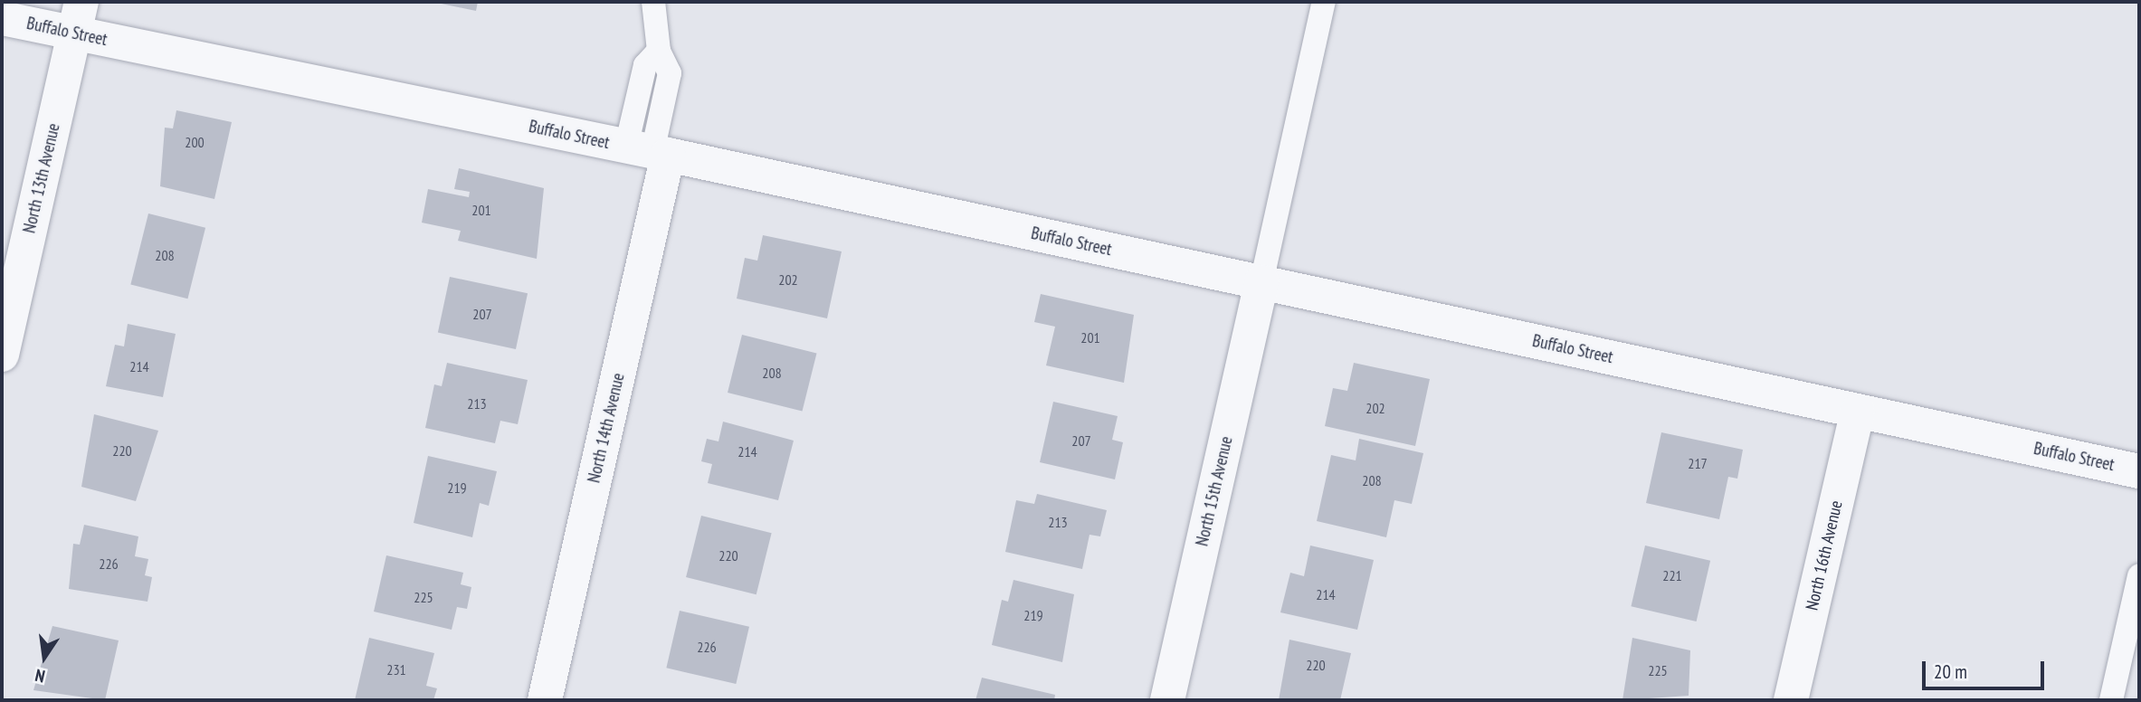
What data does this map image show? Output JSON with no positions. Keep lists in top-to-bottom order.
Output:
{
  "streets": {
    "street": [
      "Buffalo Street",
      "North 13th Avenue",
      "North 14th Avenue",
      "North 15th Avenue",
      "North 16th Avenue"
    ]
  },
  "crossings": [
    ["Buffalo Street", "North 13th Avenue"],
    ["Buffalo Street", "North 14th Avenue"],
    ["Buffalo Street", "North 15th Avenue"],
    ["Buffalo Street", "North 16th Avenue"]
  ],
  "house_numbers": [
    "200",
    "201",
    "208",
    "202",
    "207",
    "201",
    "214",
    "208",
    "213",
    "202",
    "207",
    "220",
    "214",
    "217",
    "208",
    "219",
    "213",
    "220",
    "226",
    "221",
    "214",
    "225",
    "219",
    "226",
    "220",
    "231",
    "225"
  ],
  "scale_bar": "20 m",
  "north": "bottom"
}
